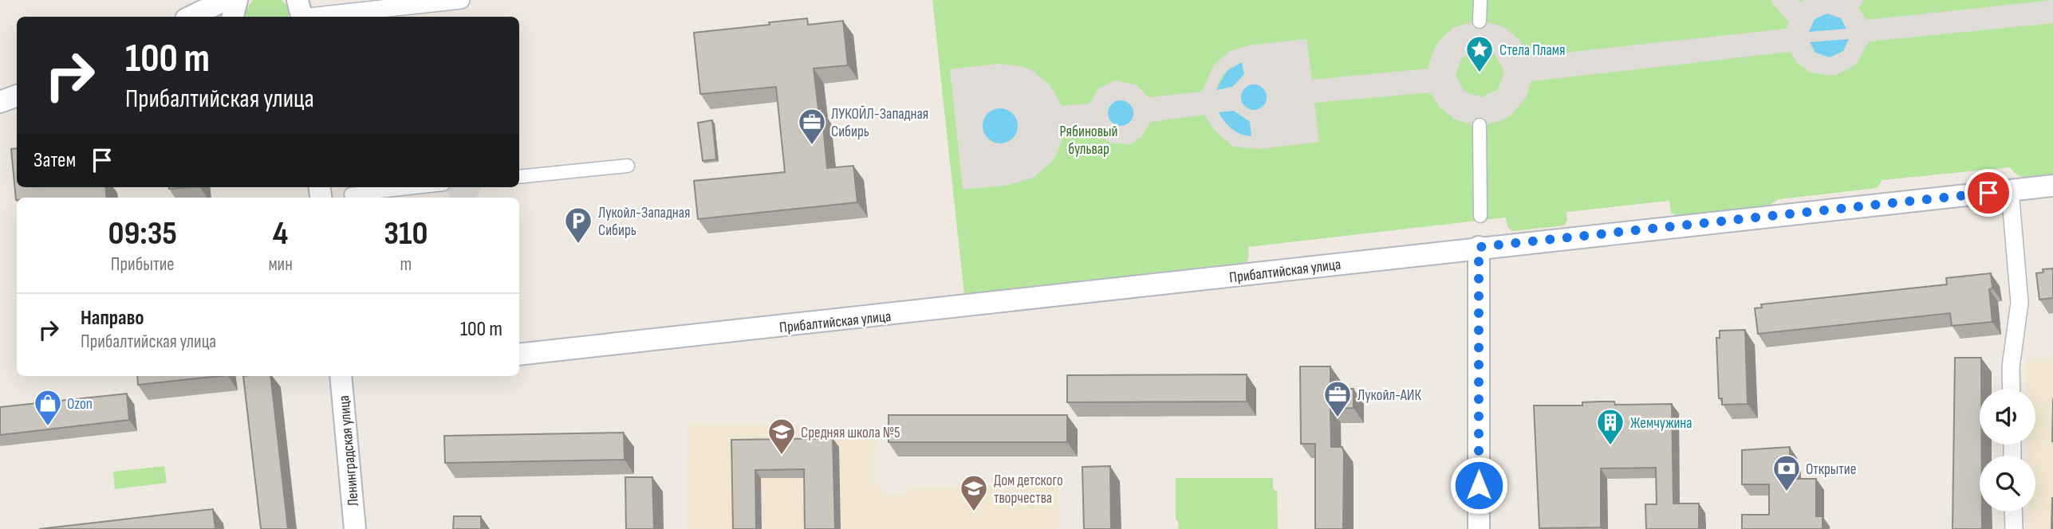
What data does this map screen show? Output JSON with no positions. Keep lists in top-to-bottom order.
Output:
{
  "streets": {
    "street": ["Прибалтийская улица", "Ленинградская улица"]
  },
  "parks": ["Рябиновый бульвар"],
  "places": {
    "place": ["Стела Пламя"],
    "office": ["ЛУКОЙЛ-Западная Сибирь", "Лукойл-АИК"],
    "parking": ["Лукойл-Западная Сибирь"],
    "shop": ["Ozon"],
    "building": ["Жемчужина"],
    "school or university": ["Средняя школа №5", "Дом детского творчества"],
    "bank": ["Открытие"]
  },
  "page": {
    "turn": ["100 m", "Прибалтийская улица"],
    "then": "Затем",
    "eta": [
      "09:35",
      "Прибытие",
      "4",
      "мин",
      "310",
      "m"
    ],
    "list": [
      {
        "name": "Направо",
        "note": "Прибалтийская улица",
        "value": "100 m"
      }
    ]
  }
}
